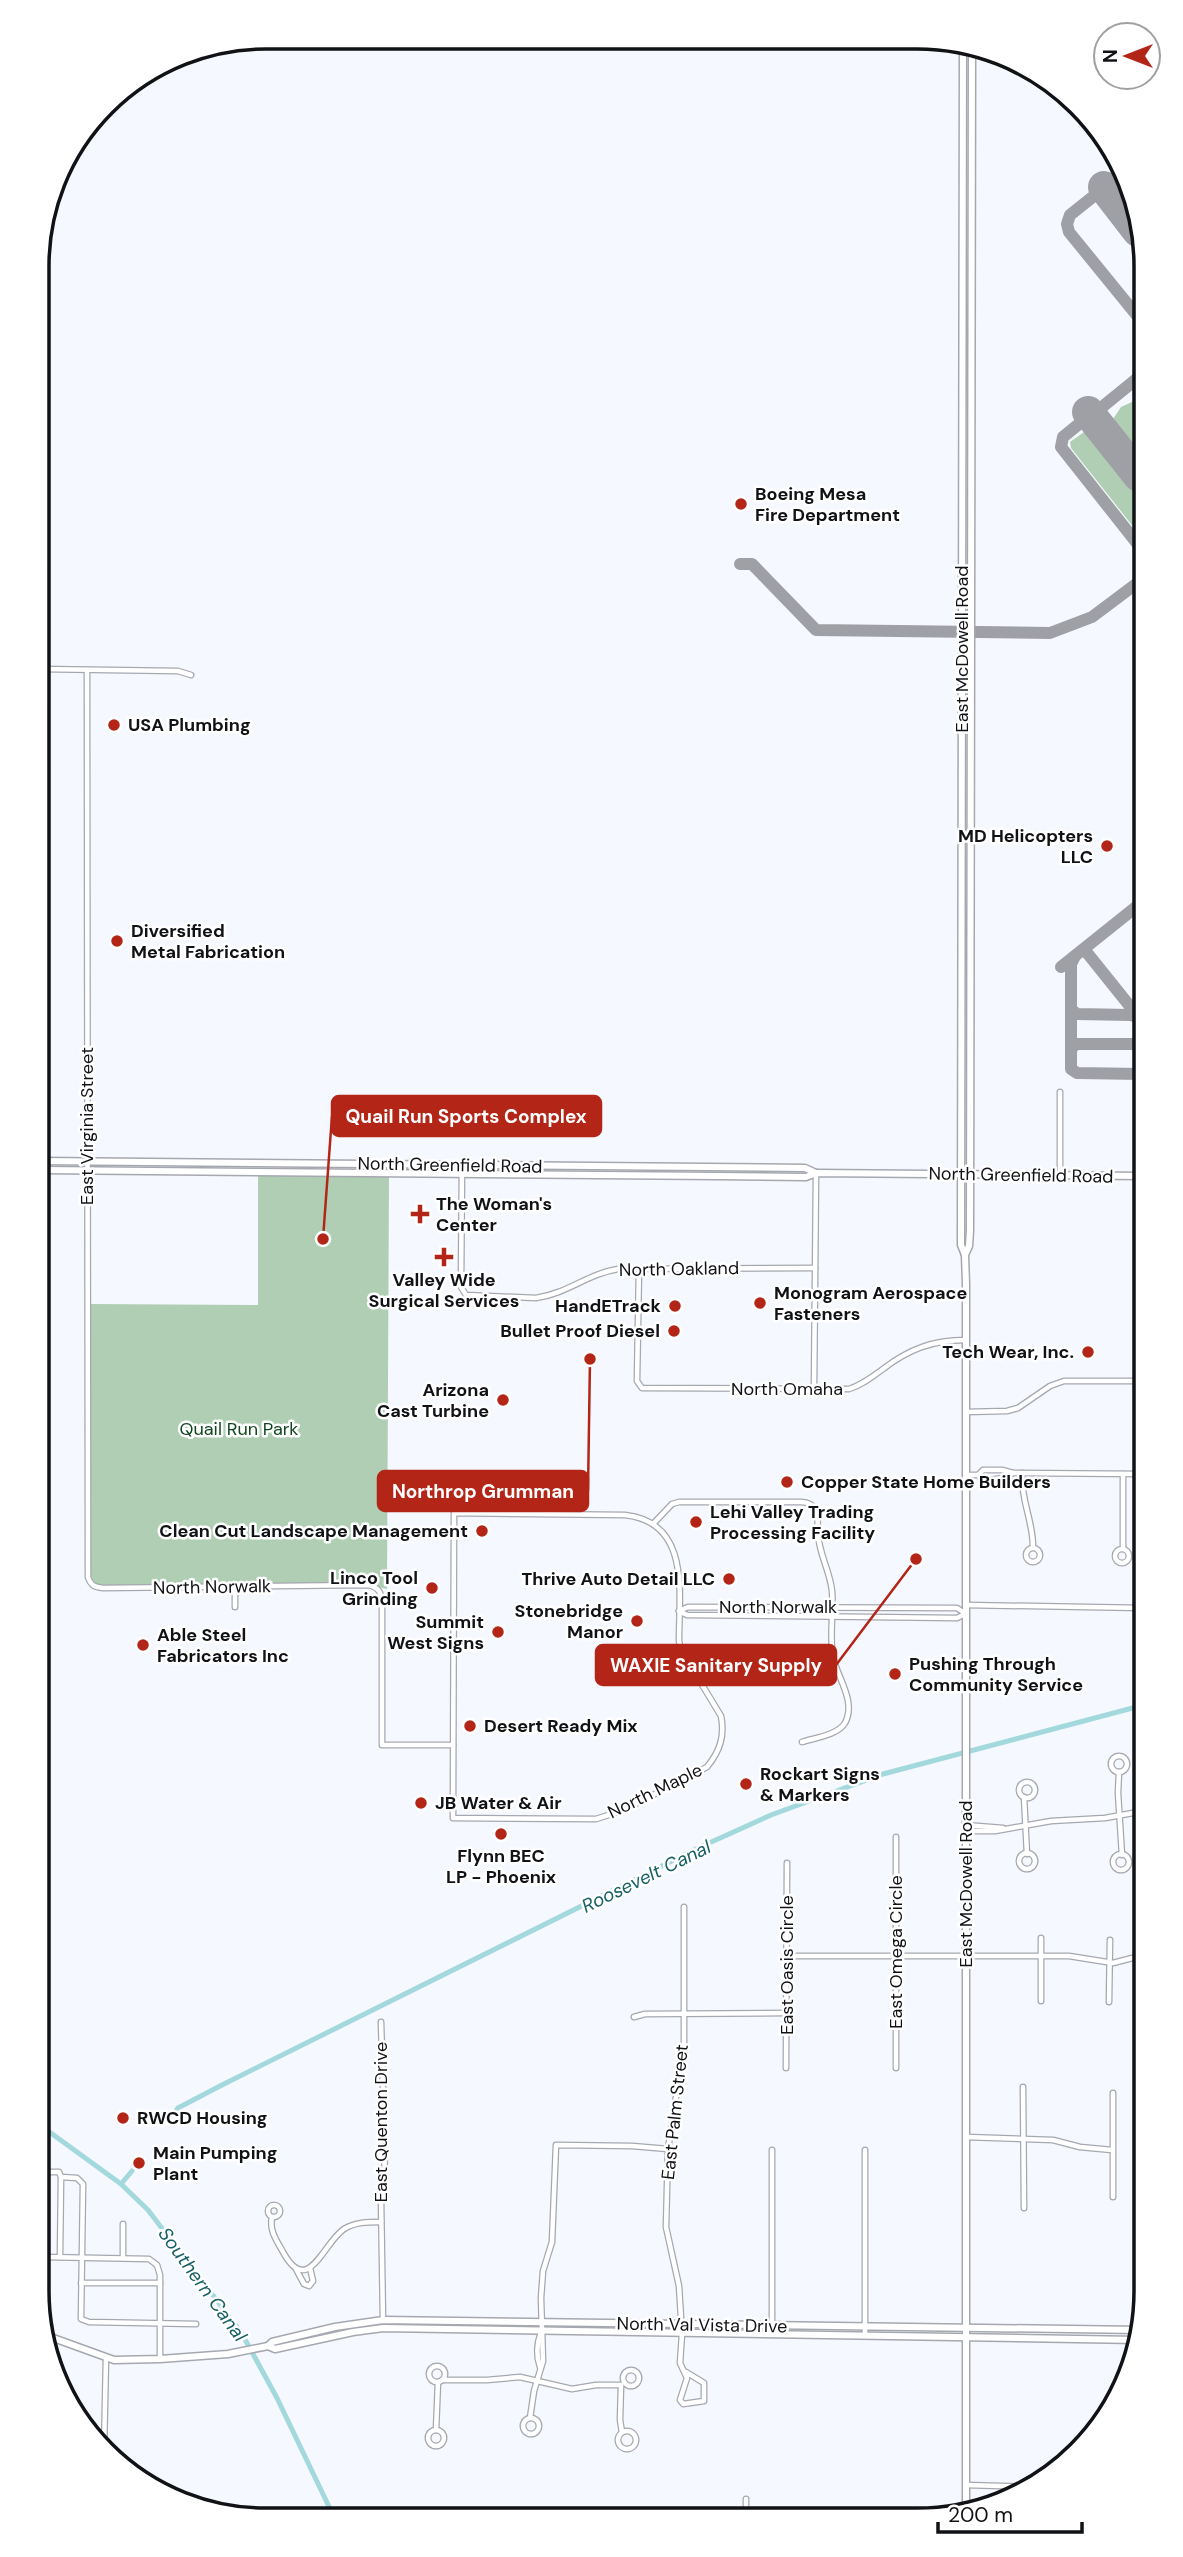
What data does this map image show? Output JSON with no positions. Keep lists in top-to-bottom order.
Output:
{
  "streets": {
    "main road": ["East McDowell Road", "North Greenfield Road", "North Val Vista Drive"],
    "street": [
      "East Virginia Street",
      "North Oakland",
      "North Omaha",
      "North Norwalk",
      "North Maple",
      "East Omega Circle",
      "East Oasis Circle",
      "East Palm Street",
      "East Quenton Drive"
    ]
  },
  "crossings": [
    ["East McDowell Road", "North Greenfield Road"],
    ["East McDowell Road", "North Omaha"],
    ["East McDowell Road", "North Norwalk"],
    ["East McDowell Road", "North Val Vista Drive"],
    ["East Virginia Street", "North Greenfield Road"],
    ["East Virginia Street", "North Norwalk"],
    ["North Greenfield Road", "North Oakland"],
    ["North Oakland", "North Omaha"],
    ["North Norwalk", "North Maple"],
    ["East Palm Street", "North Val Vista Drive"],
    ["East Quenton Drive", "North Val Vista Drive"]
  ],
  "water": ["Roosevelt Canal", "Southern Canal"],
  "parks": ["Quail Run Park"],
  "places": {
    "other": [
      "Boeing Mesa Fire Department",
      "USA Plumbing",
      "MD Helicopters LLC",
      "Diversified Metal Fabrication",
      "Quail Run Sports Complex",
      "Monogram Aerospace Fasteners",
      "HandETrack",
      "Bullet Proof Diesel",
      "Tech Wear, Inc.",
      "Northrop Grumman",
      "Arizona Cast Turbine",
      "Copper State Home Builders",
      "Lehi Valley Trading Processing Facility",
      "Clean Cut Landscape Management",
      "WAXIE Sanitary Supply",
      "Thrive Auto Detail LLC",
      "Linco Tool Grinding",
      "Stonebridge Manor",
      "Summit West Signs",
      "Able Steel Fabricators Inc",
      "Pushing Through Community Service",
      "Desert Ready Mix",
      "Rockart Signs & Markers",
      "JB Water & Air",
      "Flynn BEC LP - Phoenix",
      "RWCD Housing",
      "Main Pumping Plant"
    ],
    "health": ["The Woman's Center", "Valley Wide Surgical Services"]
  },
  "scale_bar": "200 m",
  "north": "left"
}
